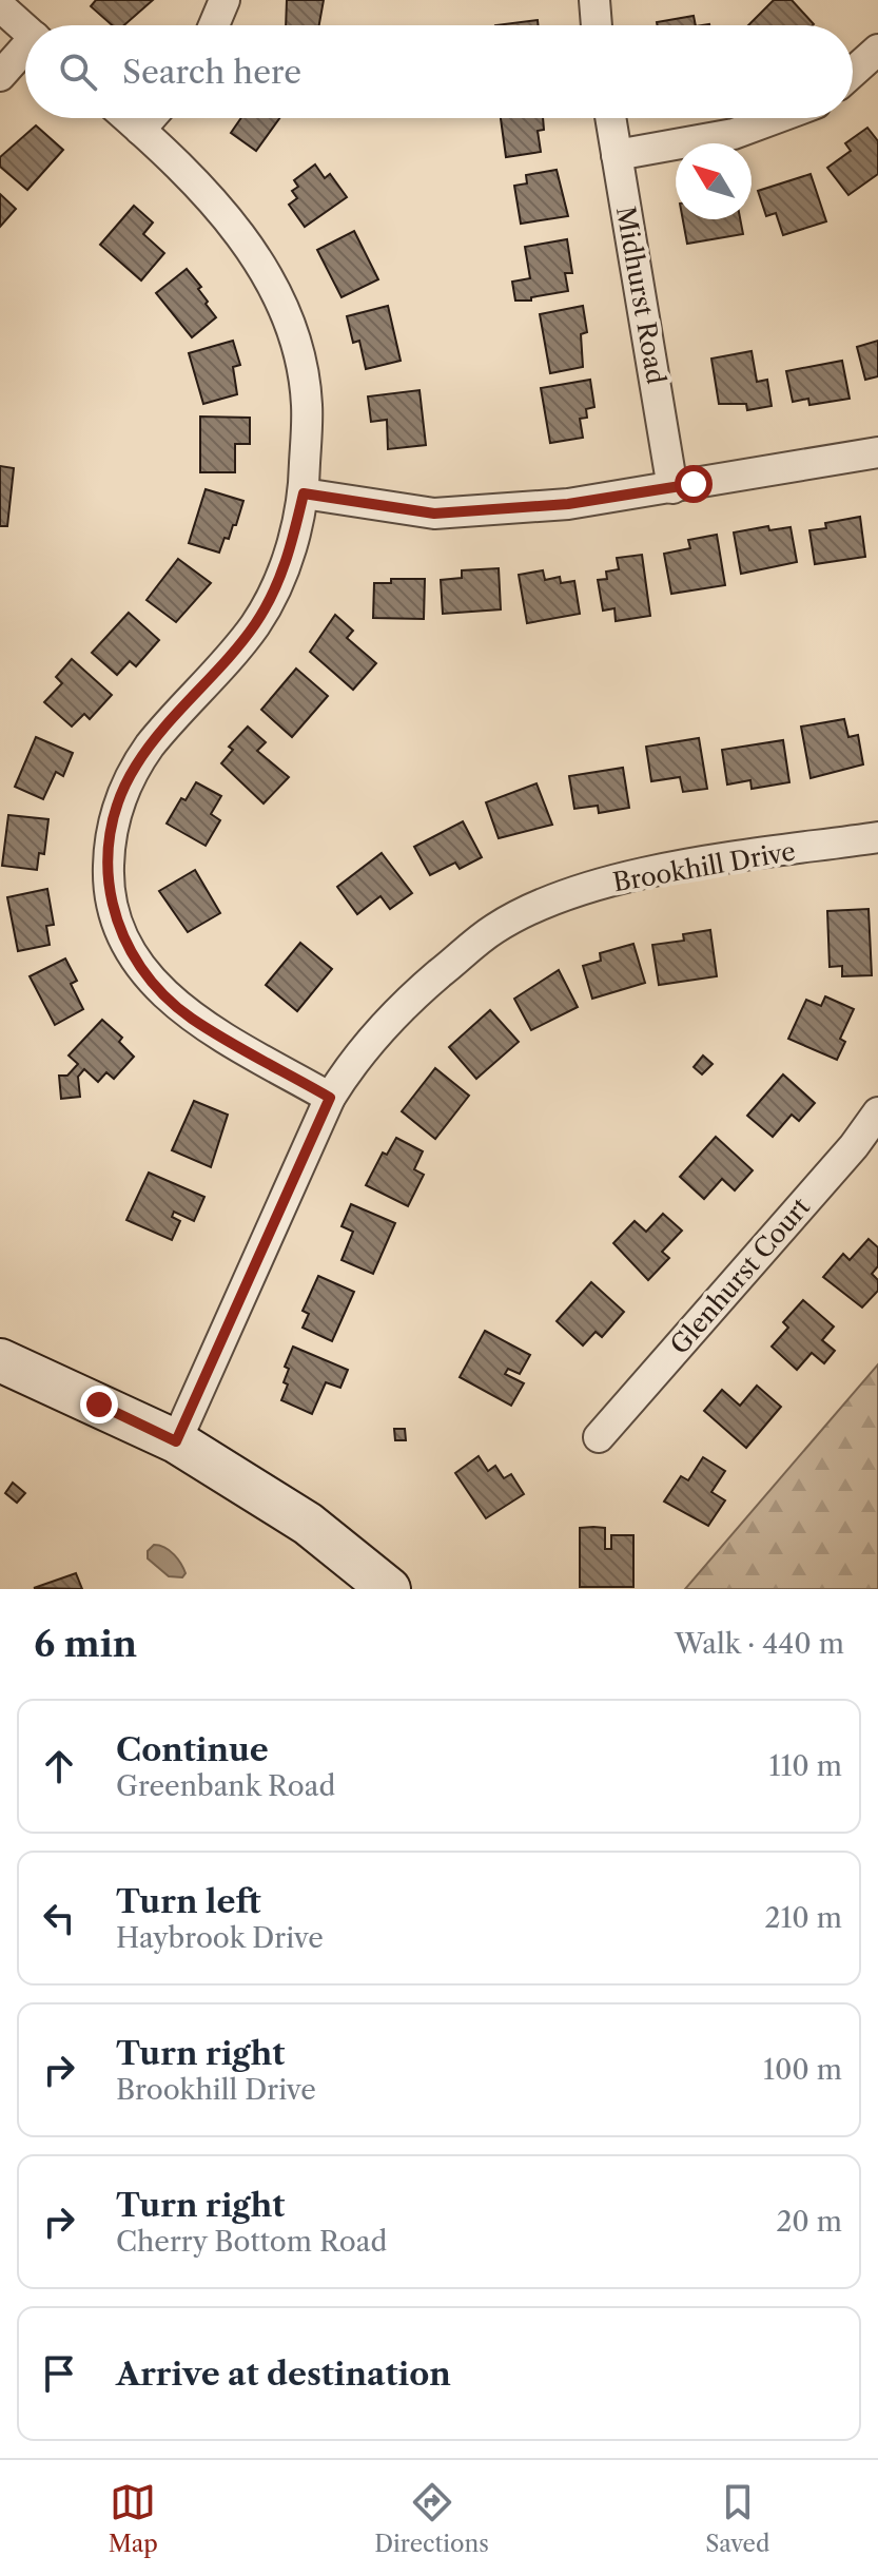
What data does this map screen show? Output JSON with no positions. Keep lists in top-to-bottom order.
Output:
{
  "streets": {
    "street": ["Midhurst Road", "Brookhill Drive", "Glenhurst Court"]
  },
  "north": "top left",
  "page": {
    "search": "Search here",
    "heading": ["6 min", "Walk · 440 m"],
    "list": [
      ["Continue", "Greenbank Road", "110 m"],
      ["Turn left", "Haybrook Drive", "210 m"],
      ["Turn right", "Brookhill Drive", "100 m"],
      ["Turn right", "Cherry Bottom Road", "20 m"],
      "Arrive at destination"
    ],
    "nav": ["Map", "Directions", "Saved"]
  }
}
